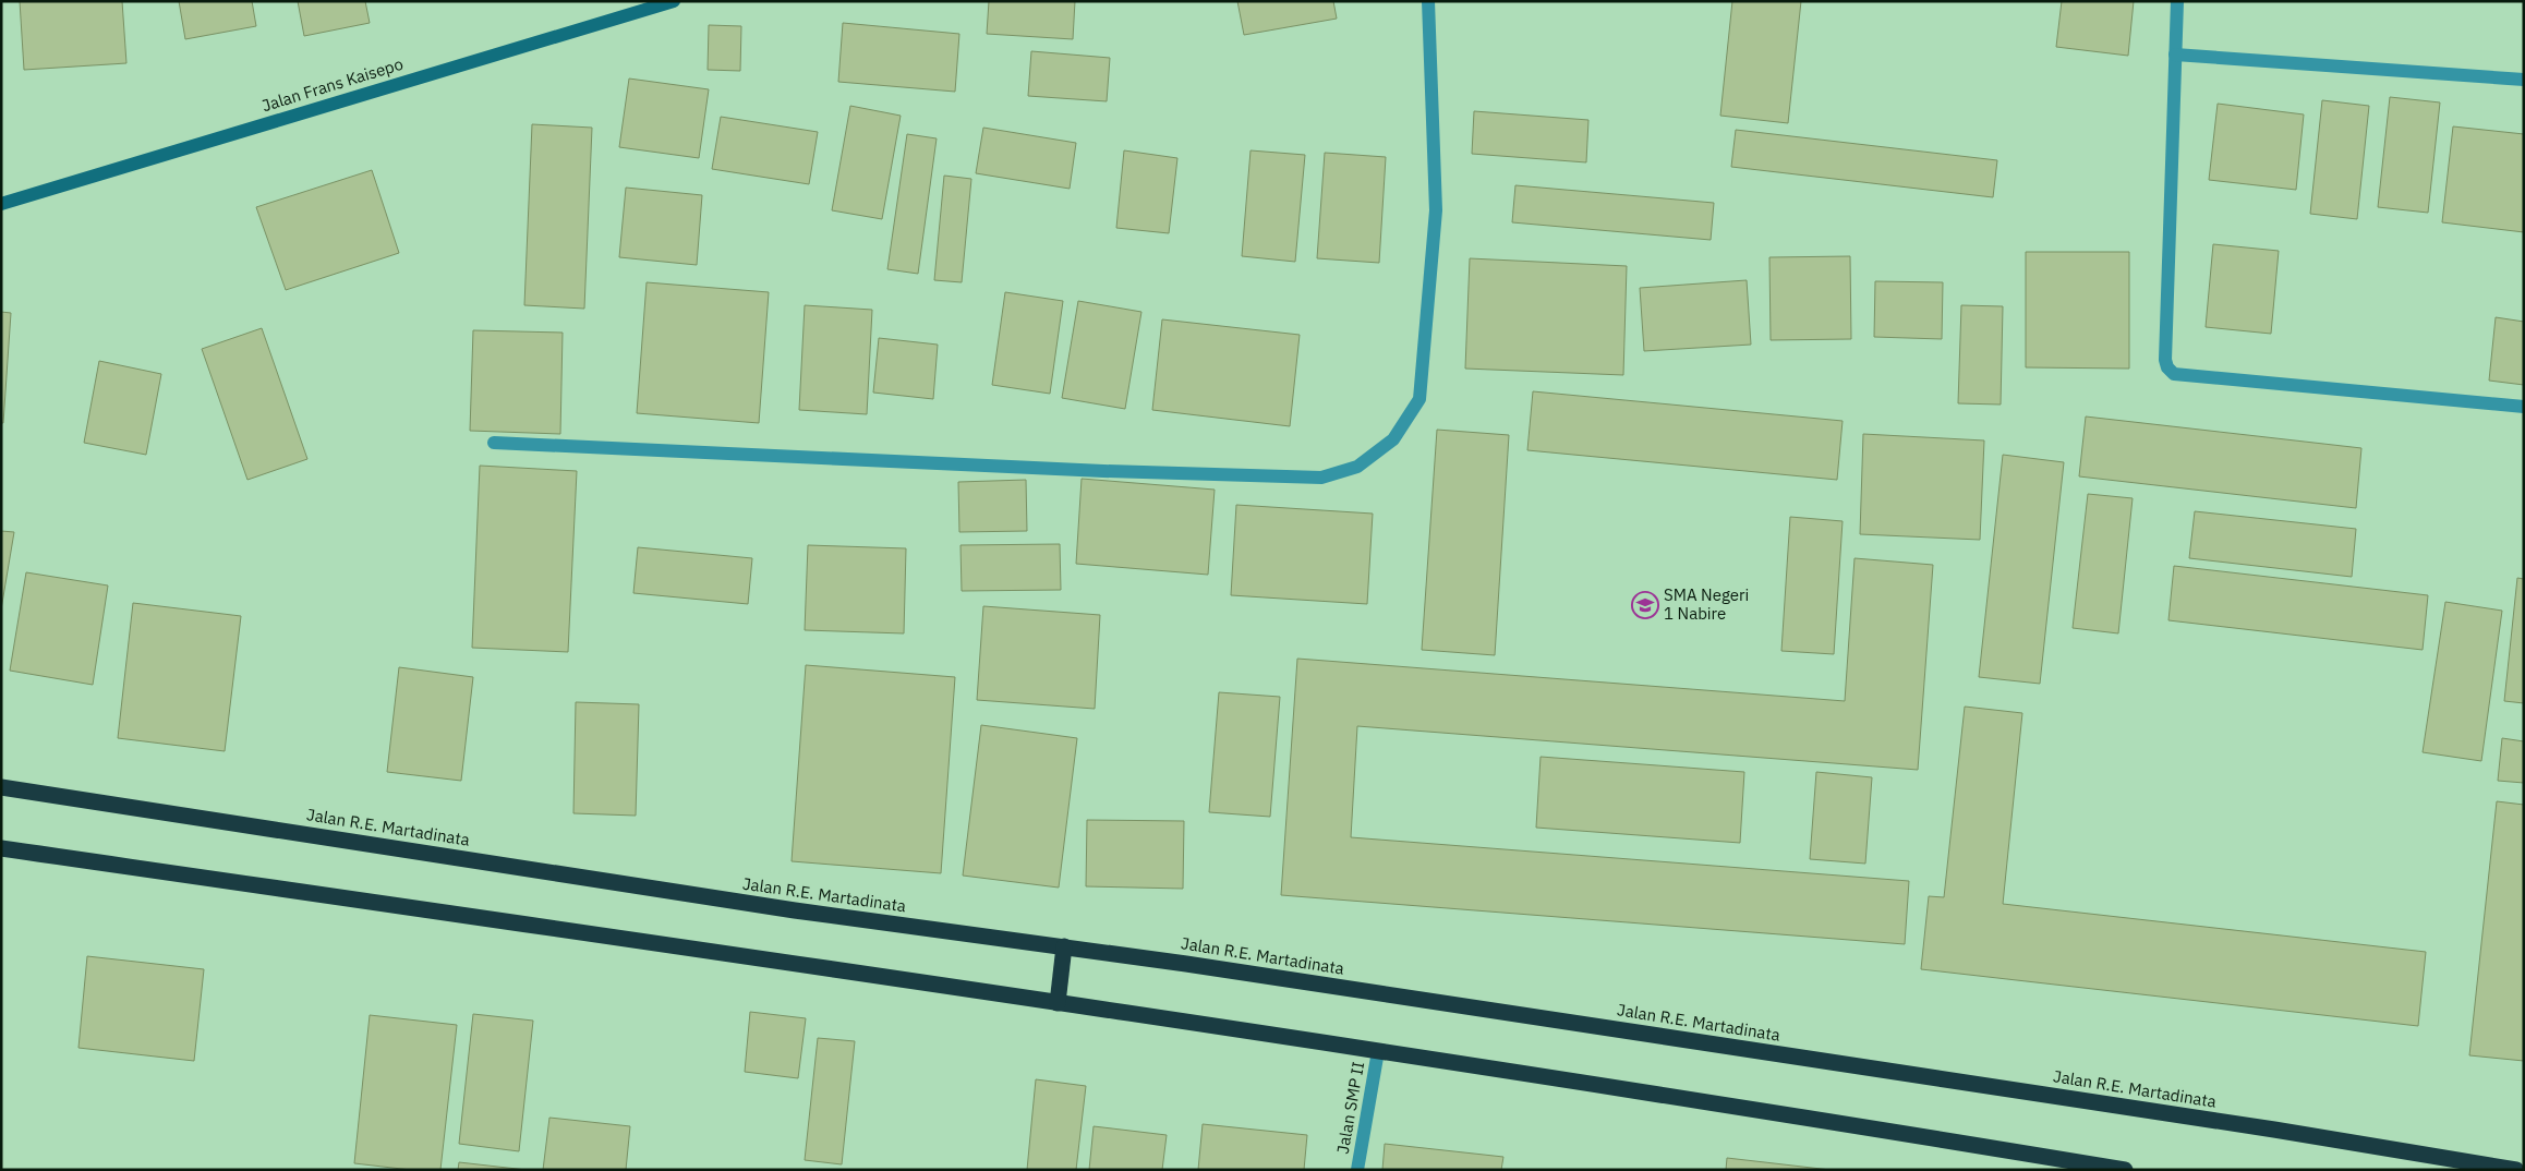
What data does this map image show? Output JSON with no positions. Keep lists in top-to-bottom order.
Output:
{
  "streets": {
    "highway": ["Jalan R.E. Martadinata"],
    "street": ["Jalan Frans Kaisepo", "Jalan SMP II"]
  },
  "places": {
    "school or university": ["SMA Negeri 1 Nabire"]
  }
}
